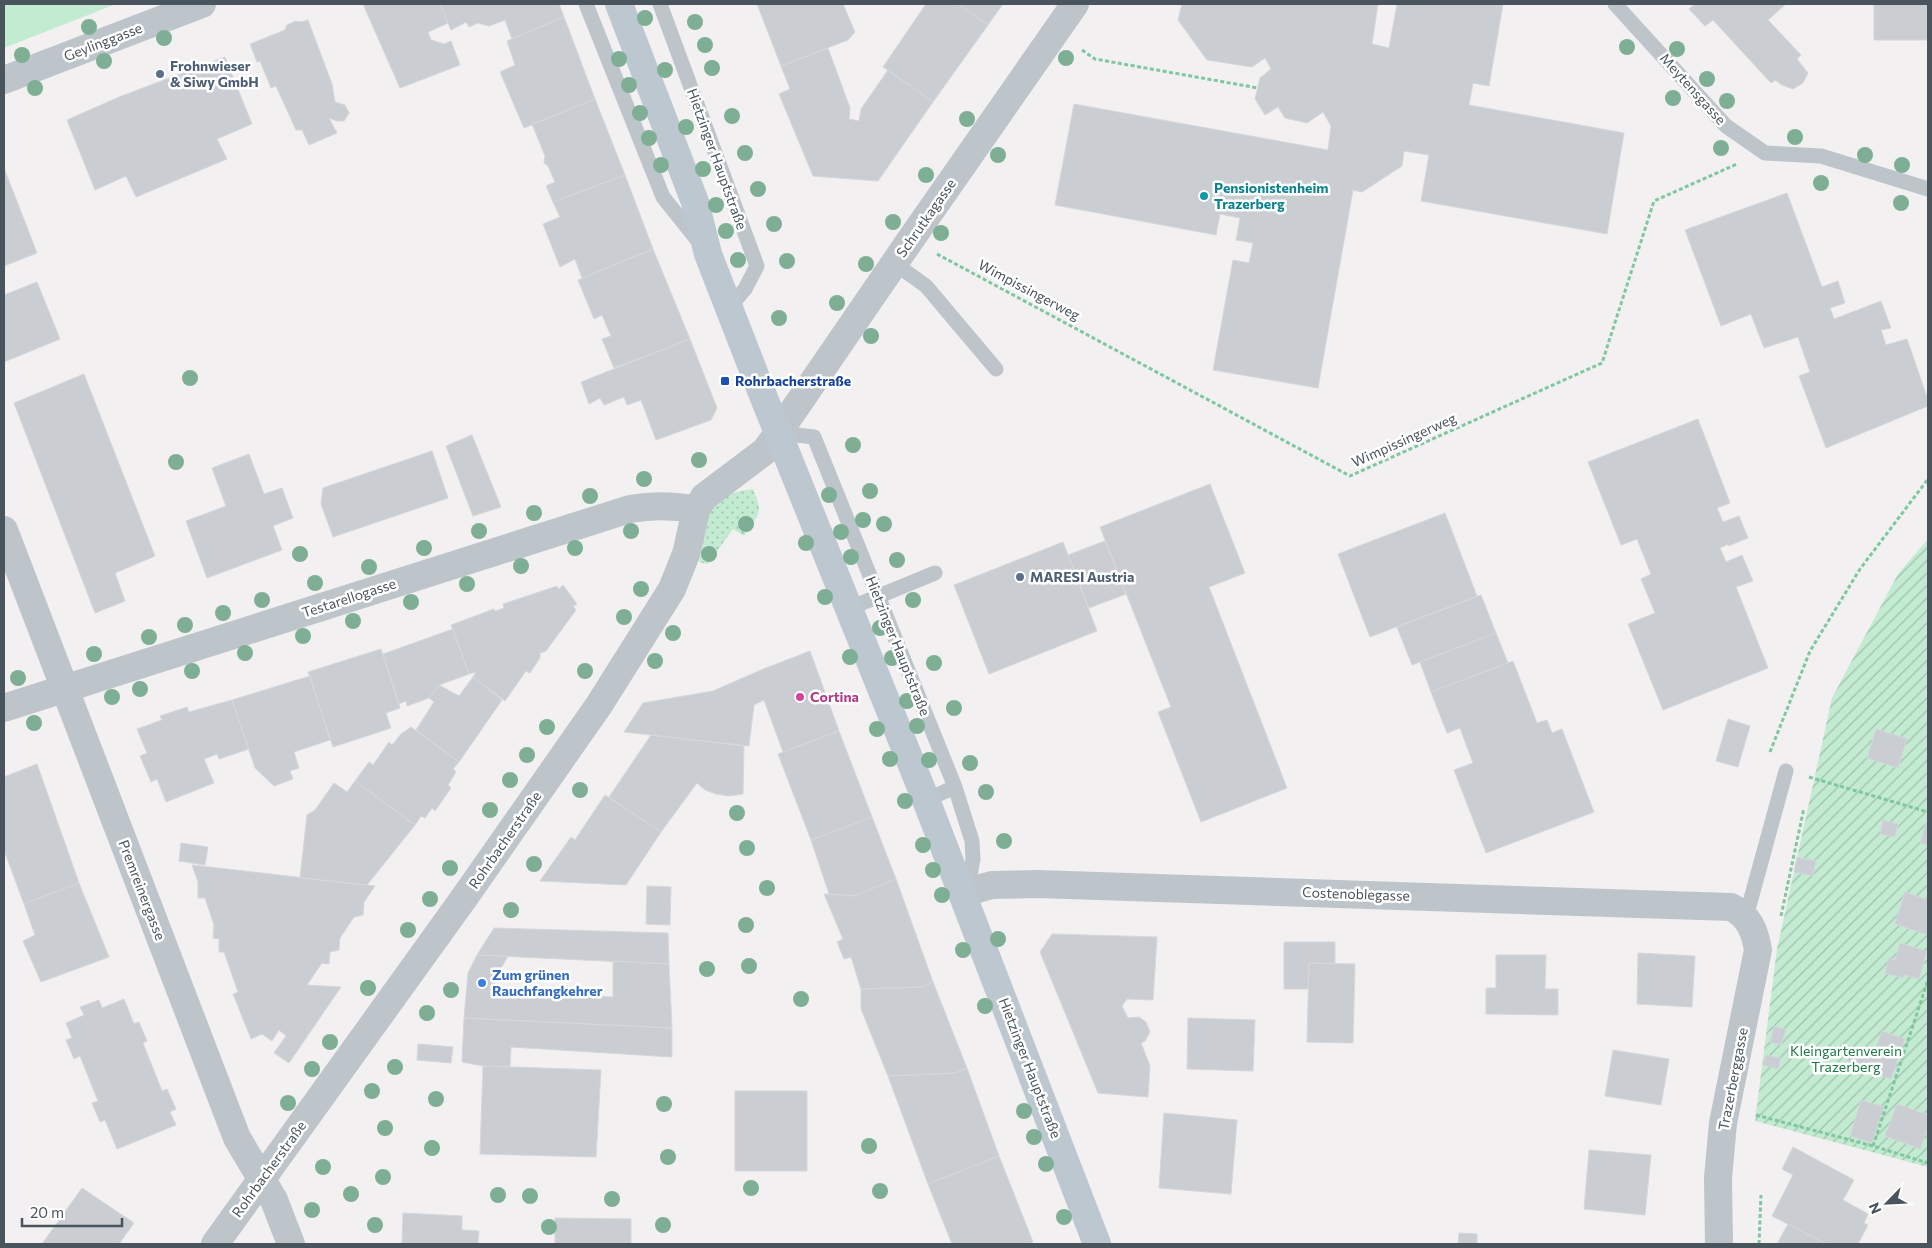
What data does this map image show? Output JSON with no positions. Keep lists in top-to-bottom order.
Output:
{
  "streets": {
    "main road": ["Hietzinger Hauptstraße"],
    "street": [
      "Geylinggasse",
      "Schrutkagasse",
      "Testarellogasse",
      "Rohrbacherstraße",
      "Premreinergasse",
      "Costenoblegasse",
      "Trazerberggasse"
    ],
    "lane": ["Meytensgasse"],
    "path": ["Wimpissingerweg"]
  },
  "crossings": [
    ["Meytensgasse", "Wimpissingerweg"],
    ["Hietzinger Hauptstraße", "Schrutkagasse"],
    ["Hietzinger Hauptstraße", "Rohrbacherstraße"],
    ["Hietzinger Hauptstraße", "Costenoblegasse"],
    ["Schrutkagasse", "Wimpissingerweg"],
    ["Schrutkagasse", "Rohrbacherstraße"],
    ["Testarellogasse", "Rohrbacherstraße"],
    ["Testarellogasse", "Premreinergasse"],
    ["Rohrbacherstraße", "Premreinergasse"],
    ["Costenoblegasse", "Trazerberggasse"]
  ],
  "parks": ["Kleingartenverein Trazerberg"],
  "places": {
    "other": [
      "Frohnwieser & Siwy GmbH",
      "Pensionistenheim Trazerberg",
      "MARESI Austria",
      "Cortina",
      "Zum grünen Rauchfangkehrer"
    ],
    "transit": ["Rohrbacherstraße"]
  },
  "scale_bar": "20 m",
  "north": "bottom left"
}
